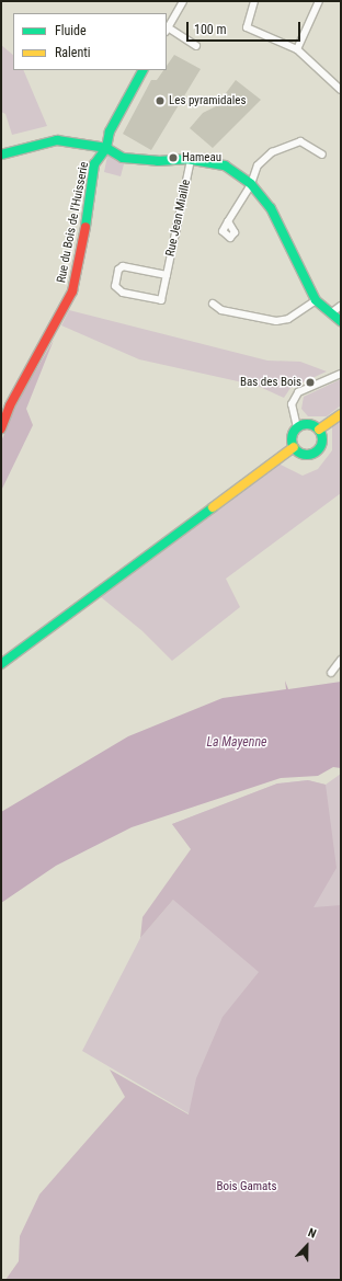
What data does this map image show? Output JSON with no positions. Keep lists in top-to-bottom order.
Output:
{
  "streets": {
    "street": ["Rue Jean Miaille", "Rue du Bois de l'Huisserie"]
  },
  "water": ["La Mayenne"],
  "parks": ["Bois Gamats"],
  "places": ["Les pyramidales", "Hameau", "Bas des Bois"],
  "legend": ["Fluide", "Ralenti"],
  "scale_bar": "100 m",
  "north": "top"
}
